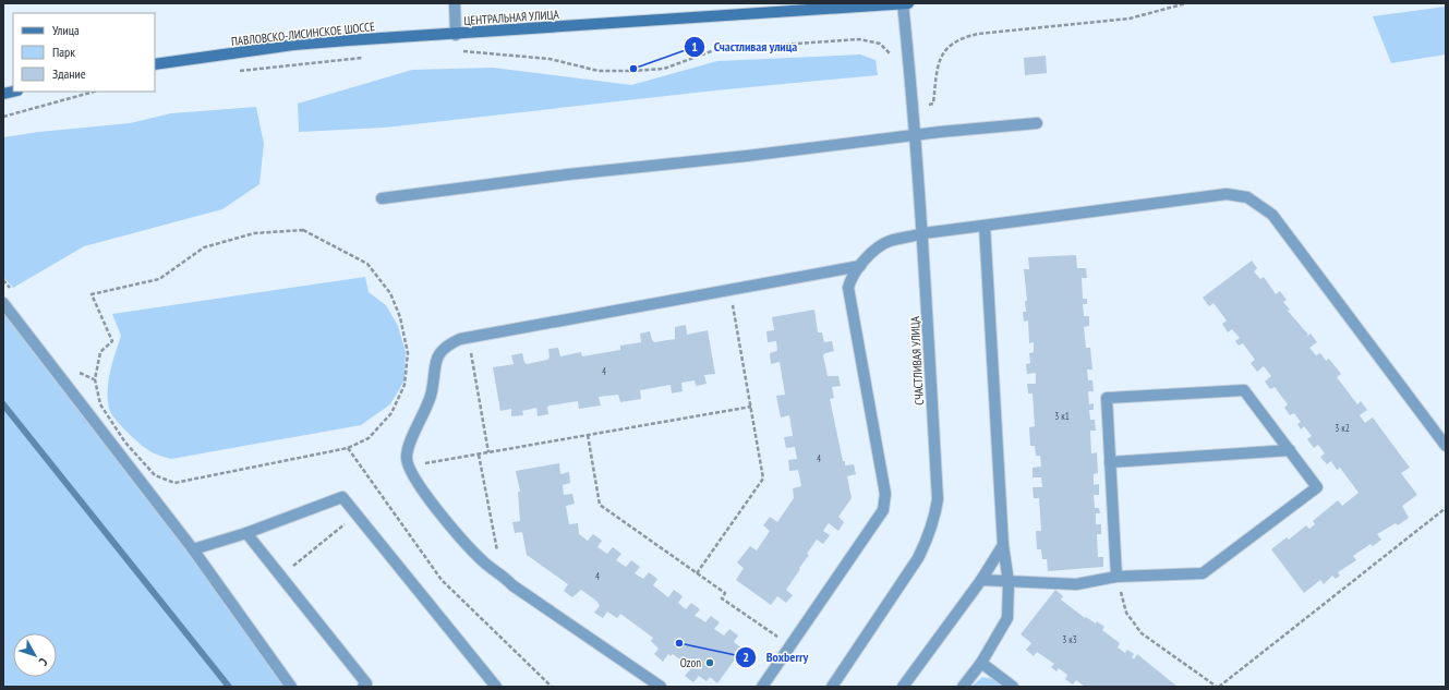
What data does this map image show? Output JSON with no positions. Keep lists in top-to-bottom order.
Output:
{
  "streets": {
    "main road": ["ЦЕНТРАЛЬНАЯ УЛИЦА", "ПАВЛОВСКО-ЛИСИНСКОЕ ШОССЕ"],
    "street": ["СЧАСТЛИВАЯ УЛИЦА"]
  },
  "crossings": [
    ["ЦЕНТРАЛЬНАЯ УЛИЦА", "ПАВЛОВСКО-ЛИСИНСКОЕ ШОССЕ"],
    ["ЦЕНТРАЛЬНАЯ УЛИЦА", "СЧАСТЛИВАЯ УЛИЦА"]
  ],
  "places": ["Счастливая улица", "Boxberry", "Ozon"],
  "house_numbers": [
    "4",
    "3 к1",
    "3 к2",
    "4",
    "4",
    "3 к3"
  ],
  "legend": ["Улица", "Парк", "Здание"],
  "north": "bottom right"
}
